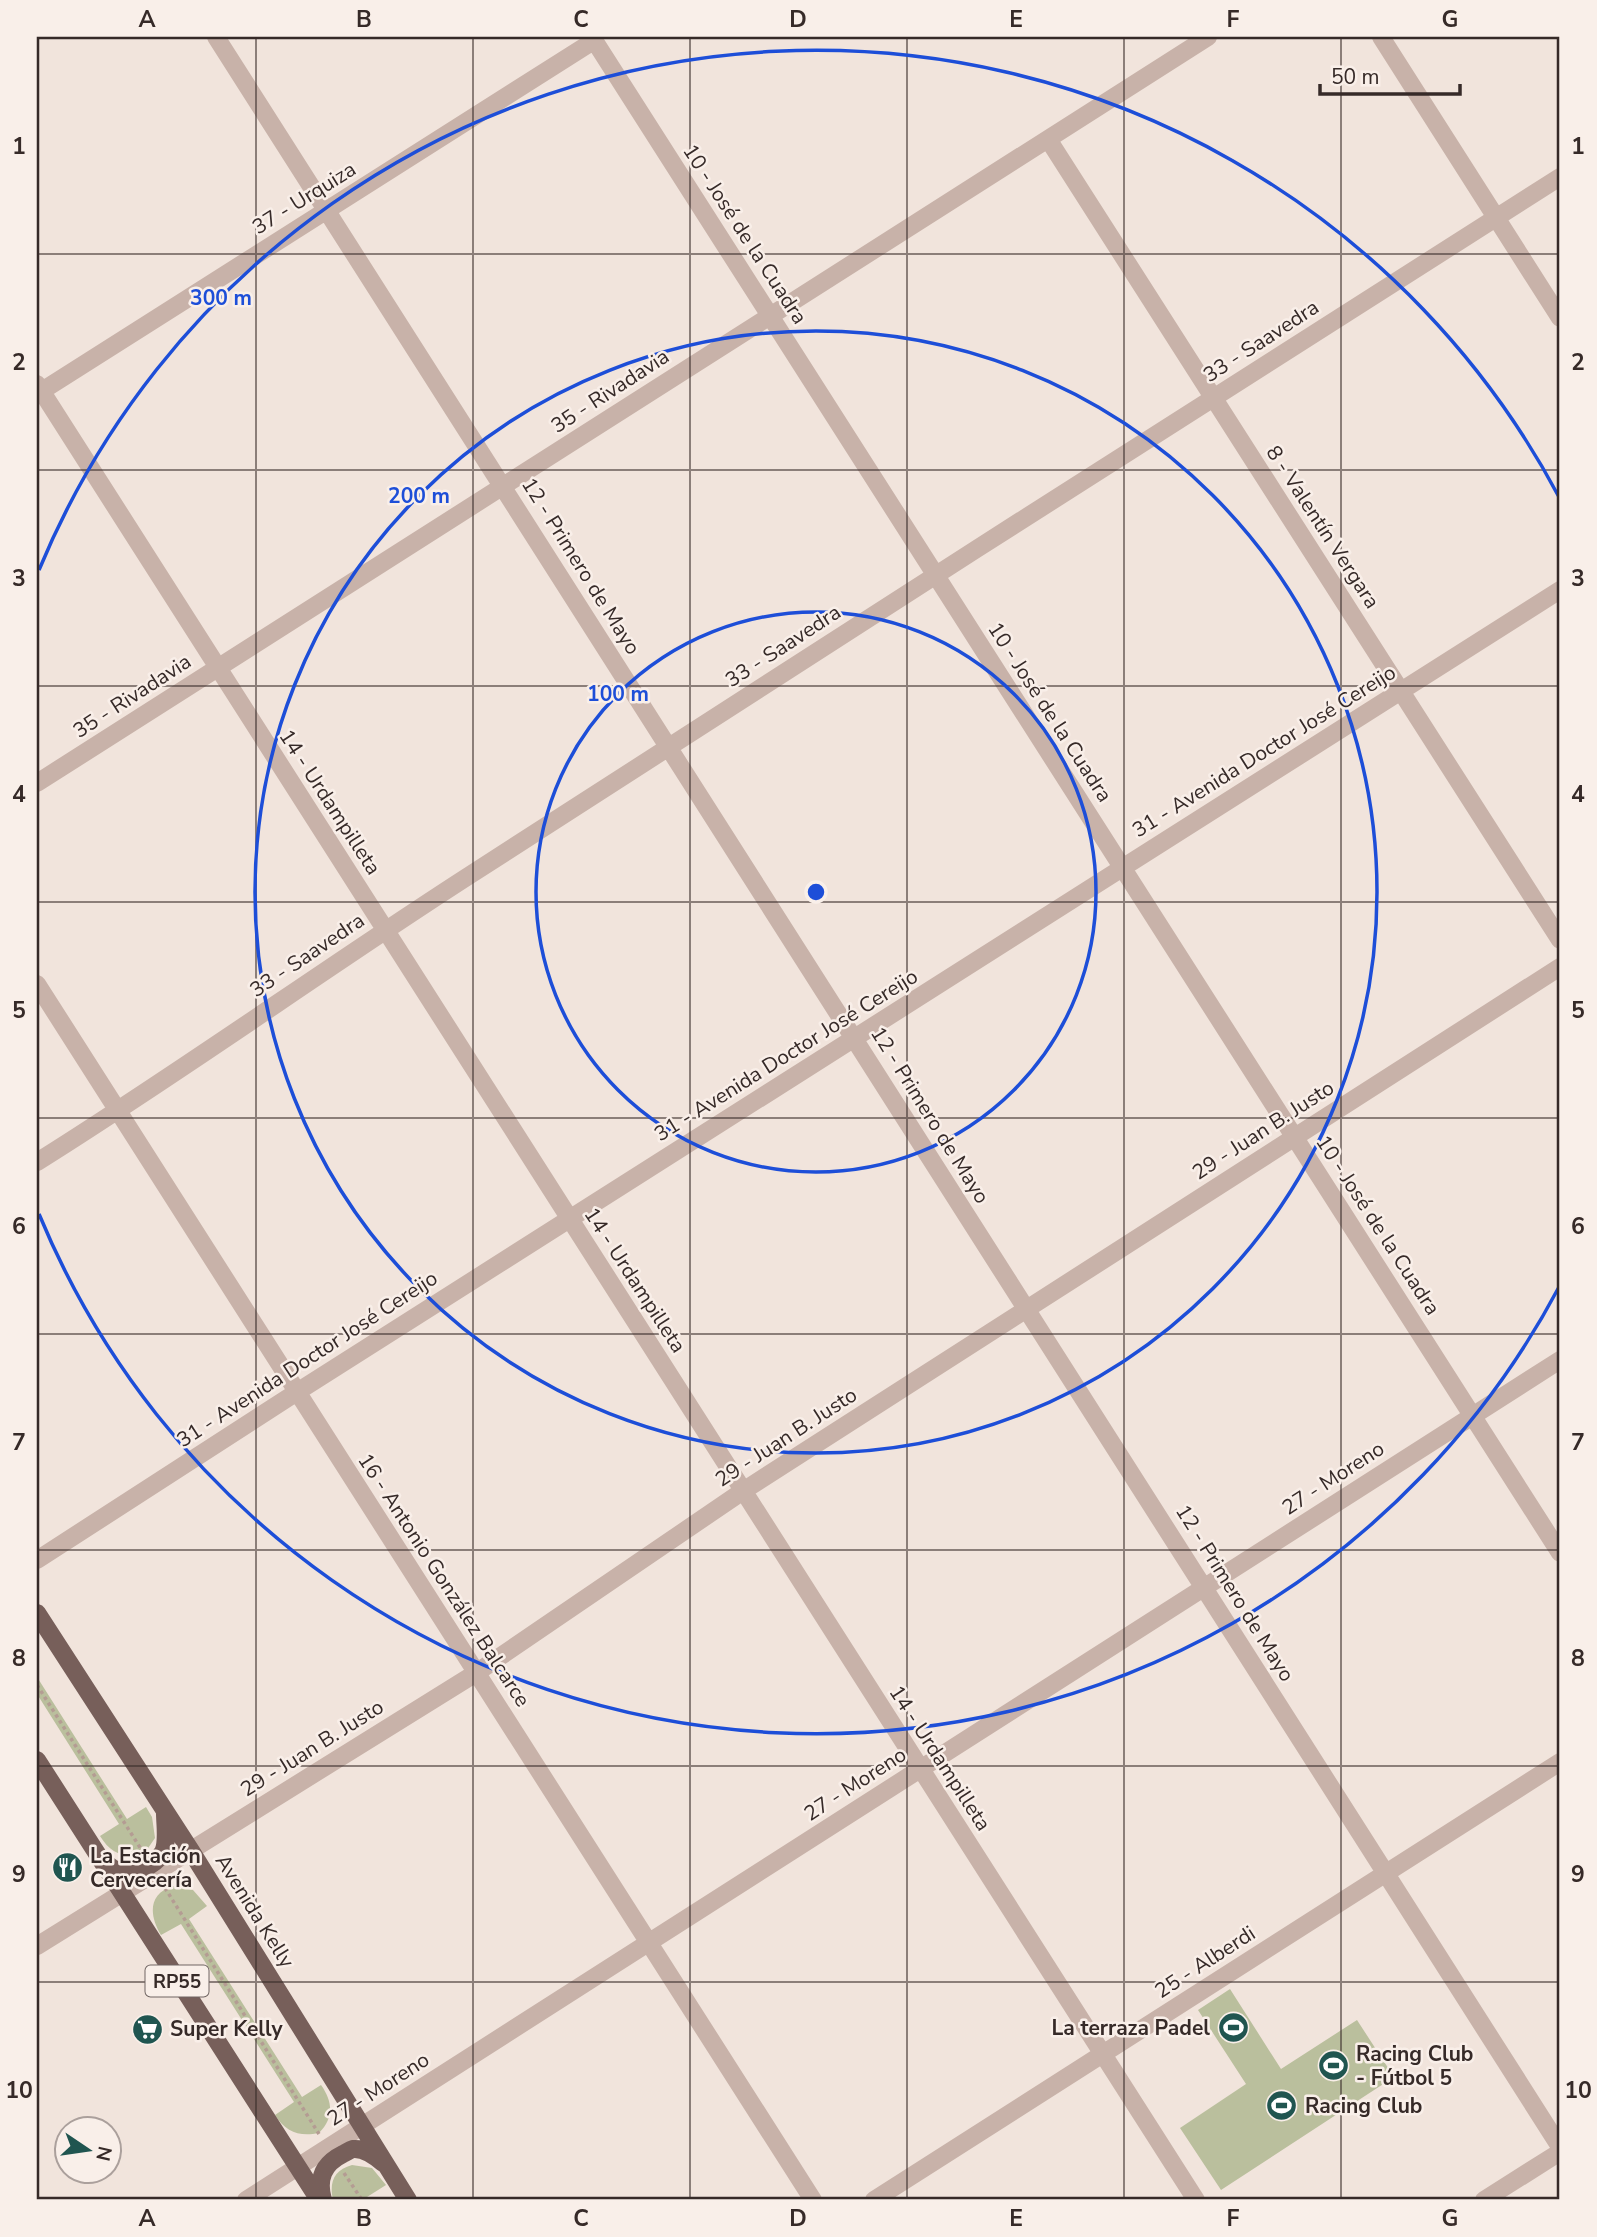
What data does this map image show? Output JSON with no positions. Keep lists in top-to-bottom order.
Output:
{
  "streets": {
    "main road": ["Avenida Kelly", "RP55"],
    "street": [
      "37 - Urquiza",
      "10 - José de la Cuadra",
      "33 - Saavedra",
      "35 - Rivadavia",
      "8 - Valentín Vergara",
      "12 - Primero de Mayo",
      "31 - Avenida Doctor José Cereijo",
      "14 - Urdampilleta",
      "29 - Juan B. Justo",
      "27 - Moreno",
      "16 - Antonio González Balcarce",
      "25 - Alberdi"
    ]
  },
  "crossings": [
    ["37 - Urquiza", "10 - José de la Cuadra"],
    ["37 - Urquiza", "12 - Primero de Mayo"],
    ["37 - Urquiza", "14 - Urdampilleta"],
    ["10 - José de la Cuadra", "33 - Saavedra"],
    ["10 - José de la Cuadra", "35 - Rivadavia"],
    ["10 - José de la Cuadra", "31 - Avenida Doctor José Cereijo"],
    ["10 - José de la Cuadra", "29 - Juan B. Justo"],
    ["10 - José de la Cuadra", "27 - Moreno"],
    ["33 - Saavedra", "8 - Valentín Vergara"],
    ["33 - Saavedra", "12 - Primero de Mayo"],
    ["33 - Saavedra", "14 - Urdampilleta"],
    ["33 - Saavedra", "16 - Antonio González Balcarce"],
    ["35 - Rivadavia", "8 - Valentín Vergara"],
    ["35 - Rivadavia", "12 - Primero de Mayo"],
    ["35 - Rivadavia", "14 - Urdampilleta"],
    ["8 - Valentín Vergara", "31 - Avenida Doctor José Cereijo"],
    ["12 - Primero de Mayo", "31 - Avenida Doctor José Cereijo"],
    ["12 - Primero de Mayo", "29 - Juan B. Justo"],
    ["12 - Primero de Mayo", "27 - Moreno"],
    ["12 - Primero de Mayo", "25 - Alberdi"],
    ["31 - Avenida Doctor José Cereijo", "14 - Urdampilleta"],
    ["31 - Avenida Doctor José Cereijo", "16 - Antonio González Balcarce"],
    ["14 - Urdampilleta", "29 - Juan B. Justo"],
    ["14 - Urdampilleta", "27 - Moreno"],
    ["14 - Urdampilleta", "25 - Alberdi"],
    ["29 - Juan B. Justo", "16 - Antonio González Balcarce"],
    ["29 - Juan B. Justo", "Avenida Kelly"],
    ["29 - Juan B. Justo", "RP55"],
    ["27 - Moreno", "16 - Antonio González Balcarce"],
    ["27 - Moreno", "Avenida Kelly"],
    ["27 - Moreno", "RP55"]
  ],
  "places": {
    "restaurant": ["La Estación Cervecería"],
    "sports": ["La terraza Padel", "Racing Club - Fútbol 5", "Racing Club"],
    "supermarket": ["Super Kelly"]
  },
  "scale_bar": "50 m",
  "north": "right",
  "grid": {
    "columns": [
      "A",
      "B",
      "C",
      "D",
      "E",
      "F",
      "G"
    ],
    "rows": [
      "1",
      "2",
      "3",
      "4",
      "5",
      "6",
      "7",
      "8",
      "9",
      "10"
    ]
  },
  "rings": ["300 m", "200 m", "100 m"]
}
